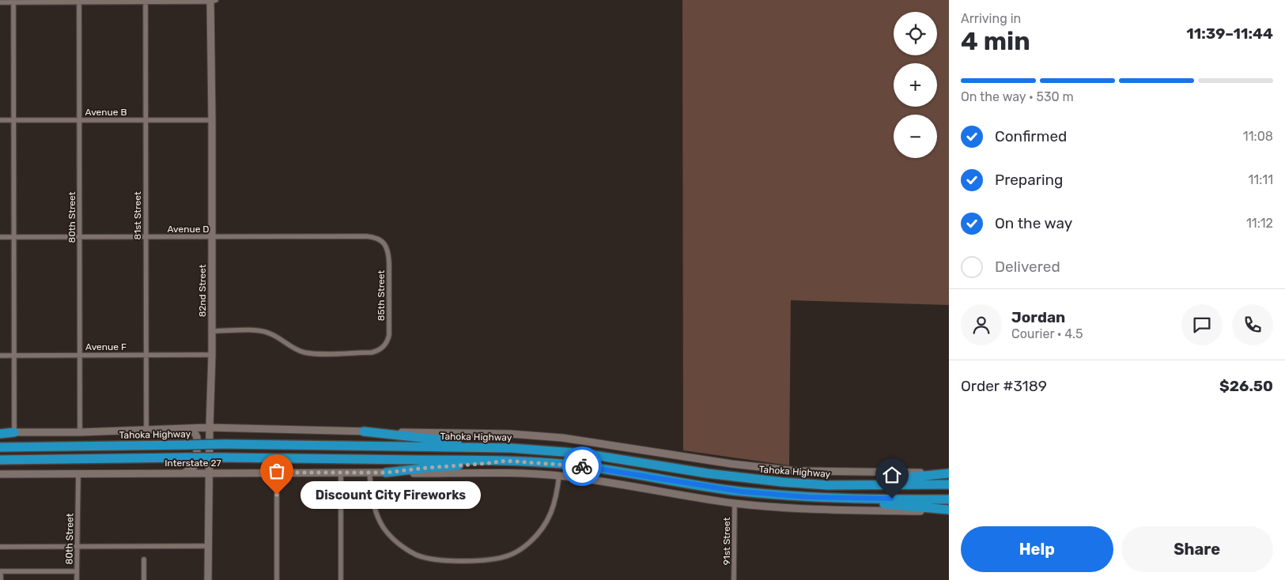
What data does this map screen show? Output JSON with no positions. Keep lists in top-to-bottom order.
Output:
{
  "streets": {
    "highway": ["Tahoka Highway"],
    "main road": ["82nd Street", "Interstate 27"],
    "street": [
      "Avenue B",
      "81st Street",
      "80th Street",
      "Avenue D",
      "85th Street",
      "Avenue F",
      "91st Street"
    ]
  },
  "crossings": [
    ["Avenue B", "81st Street"],
    ["Avenue B", "80th Street"],
    ["Avenue B", "82nd Street"],
    ["81st Street", "Avenue D"],
    ["81st Street", "Avenue F"],
    ["80th Street", "Avenue D"],
    ["80th Street", "Avenue F"],
    ["80th Street", "Interstate 27"],
    ["Avenue D", "82nd Street"],
    ["Avenue D", "85th Street"],
    ["82nd Street", "85th Street"],
    ["82nd Street", "Avenue F"],
    ["82nd Street", "Interstate 27"]
  ],
  "places": ["Discount City Fireworks"],
  "page": {
    "heading": ["4 min", "Arriving in", "11:39–11:44"],
    "panel": [
      "Jordan",
      "Courier · 4.5",
      "Order #3189",
      "$26.50"
    ],
    "map_buttons": ["+", "−"],
    "bar": "On the way · 530 m",
    "list": [
      ["Confirmed", "11:08"],
      ["Preparing", "11:11"],
      ["On the way", "11:12"],
      "Delivered"
    ],
    "bubble": "Discount City Fireworks",
    "buttons": ["Help", "Share"]
  }
}
